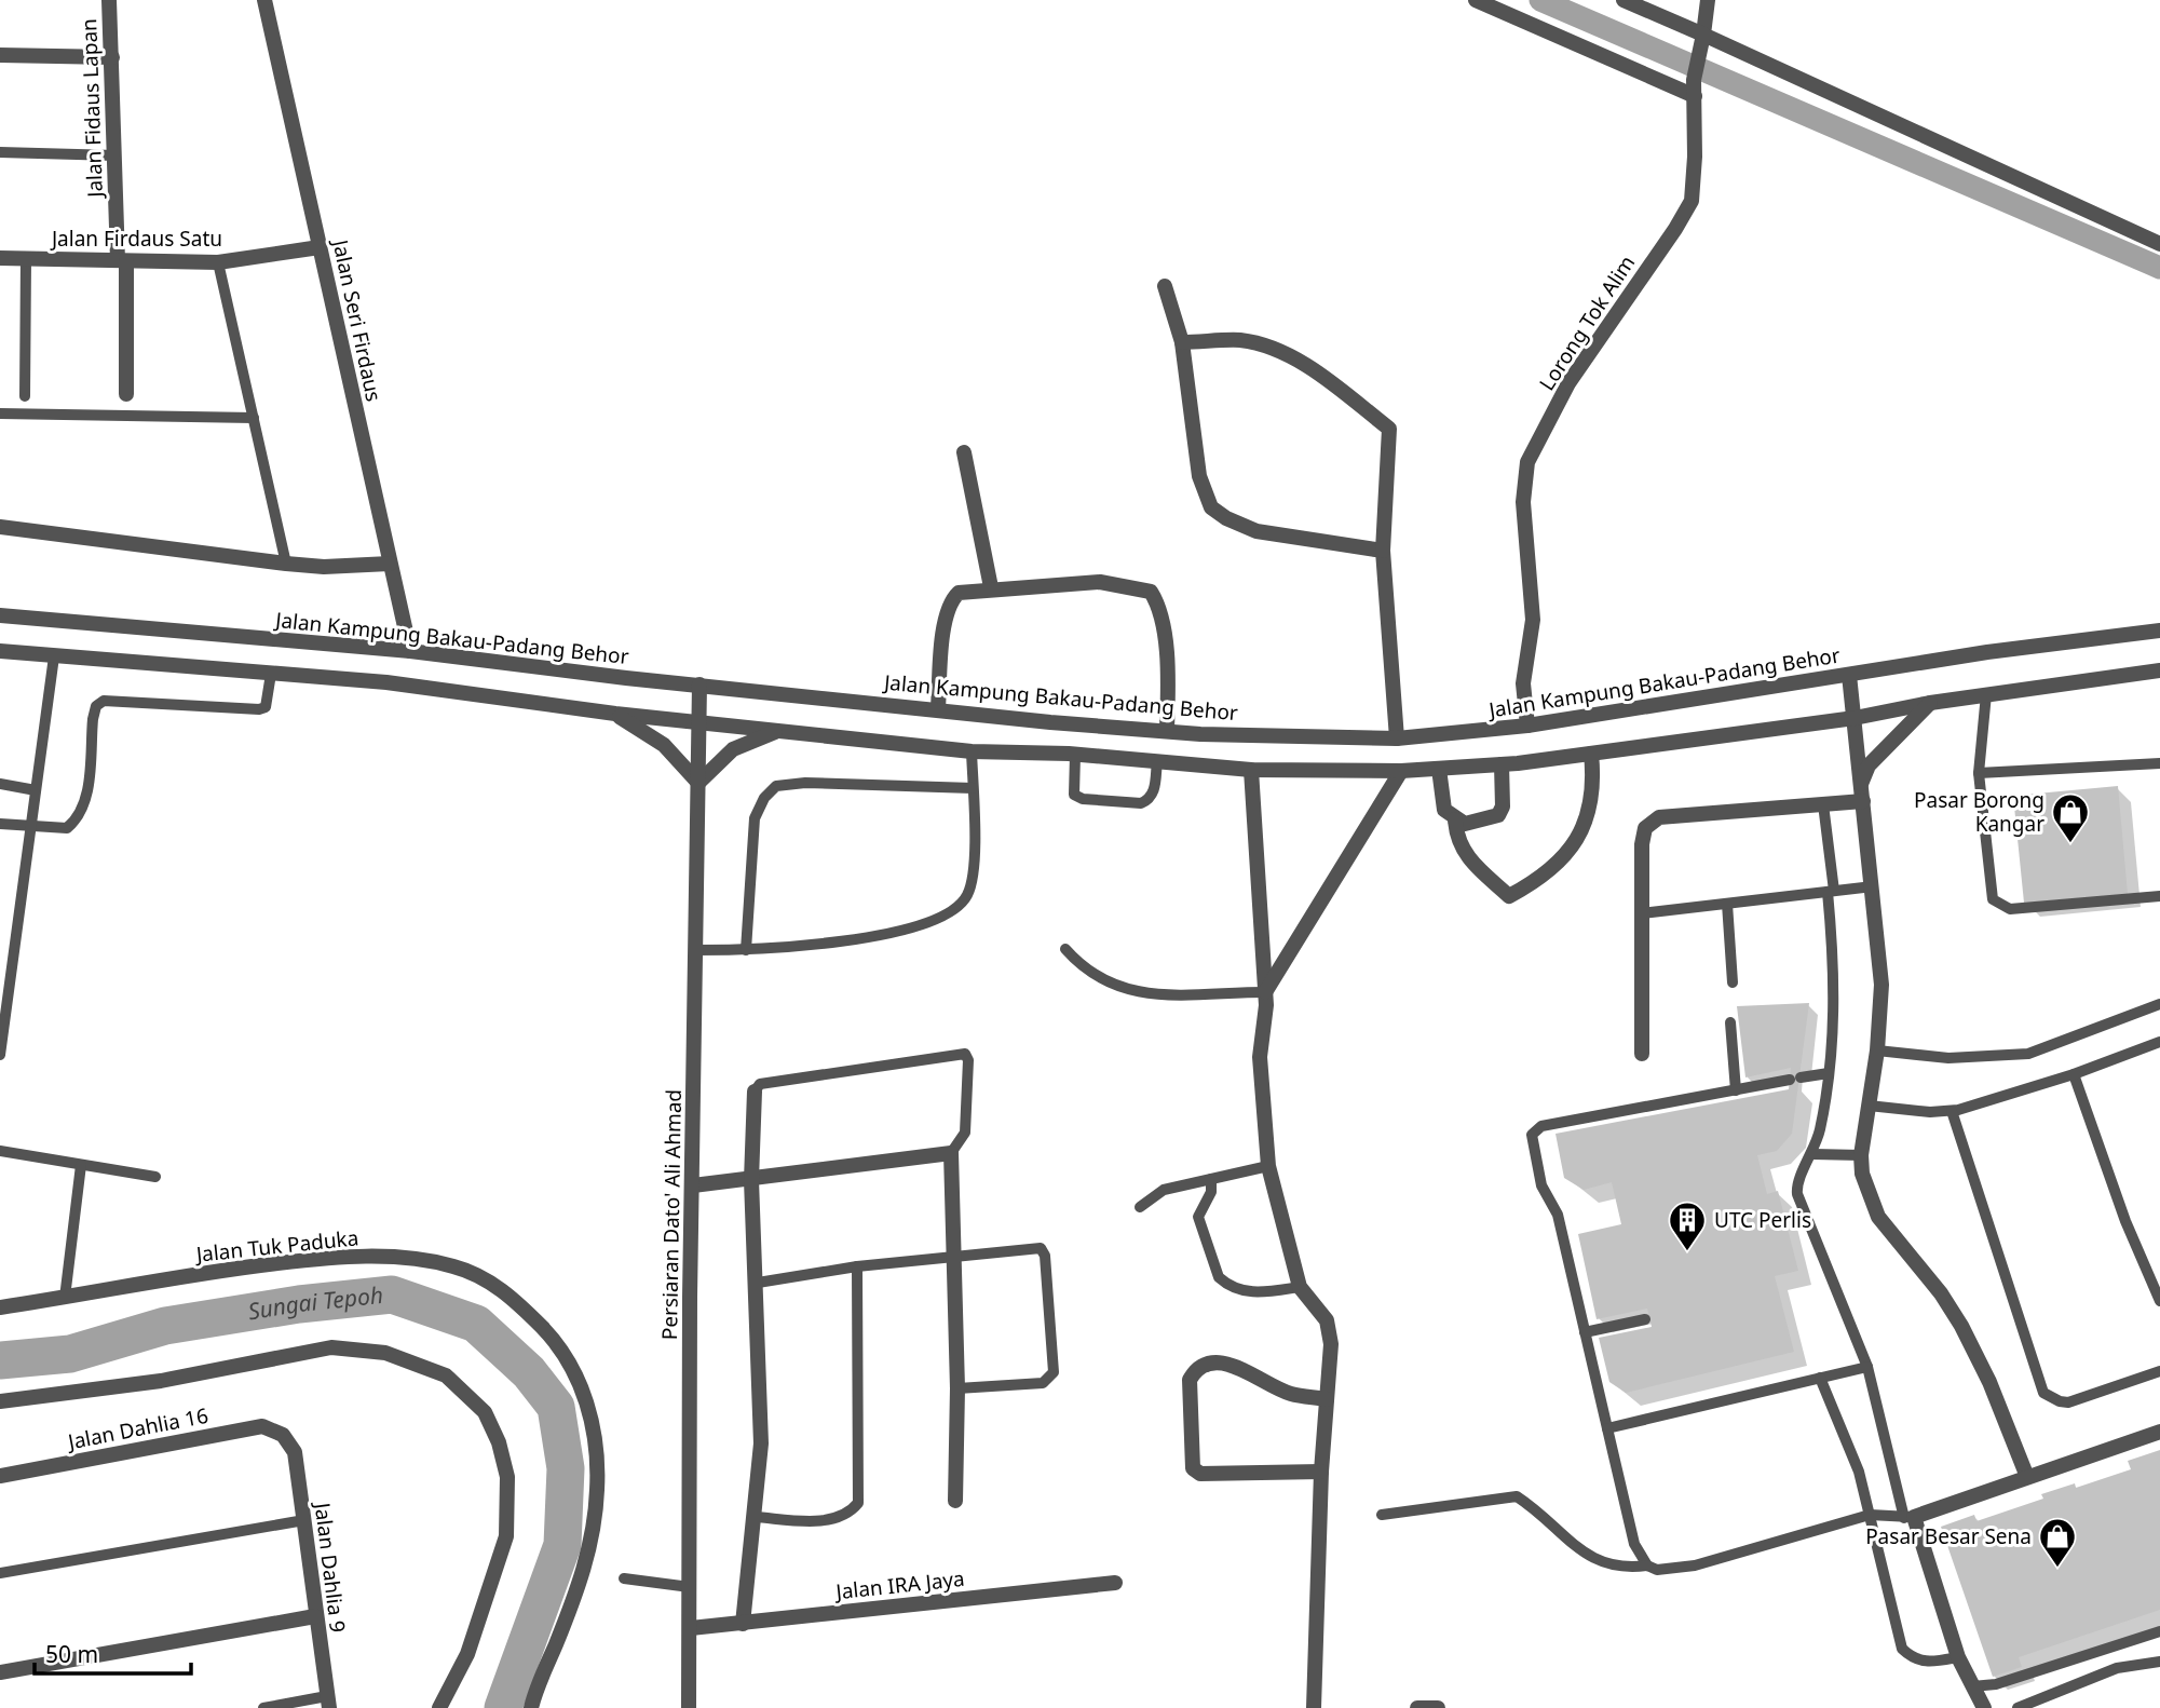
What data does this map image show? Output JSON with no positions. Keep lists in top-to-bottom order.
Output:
{
  "streets": {
    "street": [
      "Jalan Fidaus Lapan",
      "Jalan Firdaus Satu",
      "Jalan Seri Firdaus",
      "Lorong Tok Alim",
      "Jalan Kampung Bakau-Padang Behor",
      "Persiaran Dato' Ali Ahmad",
      "Jalan Tuk Paduka",
      "Jalan Dahlia 16",
      "Jalan Dahlia 9",
      "Jalan IRA Jaya"
    ]
  },
  "crossings": [
    ["Jalan Fidaus Lapan", "Jalan Firdaus Satu"],
    ["Jalan Firdaus Satu", "Jalan Seri Firdaus"],
    ["Jalan Seri Firdaus", "Jalan Kampung Bakau-Padang Behor"],
    ["Lorong Tok Alim", "Jalan Kampung Bakau-Padang Behor"],
    ["Jalan Kampung Bakau-Padang Behor", "Persiaran Dato' Ali Ahmad"],
    ["Persiaran Dato' Ali Ahmad", "Jalan IRA Jaya"],
    ["Jalan Dahlia 16", "Jalan Dahlia 9"]
  ],
  "water": ["Sungai Tepoh"],
  "places": {
    "shop": ["Pasar Borong Kangar", "Pasar Besar Sena"],
    "building": ["UTC Perlis"]
  },
  "scale_bar": "50 m"
}
